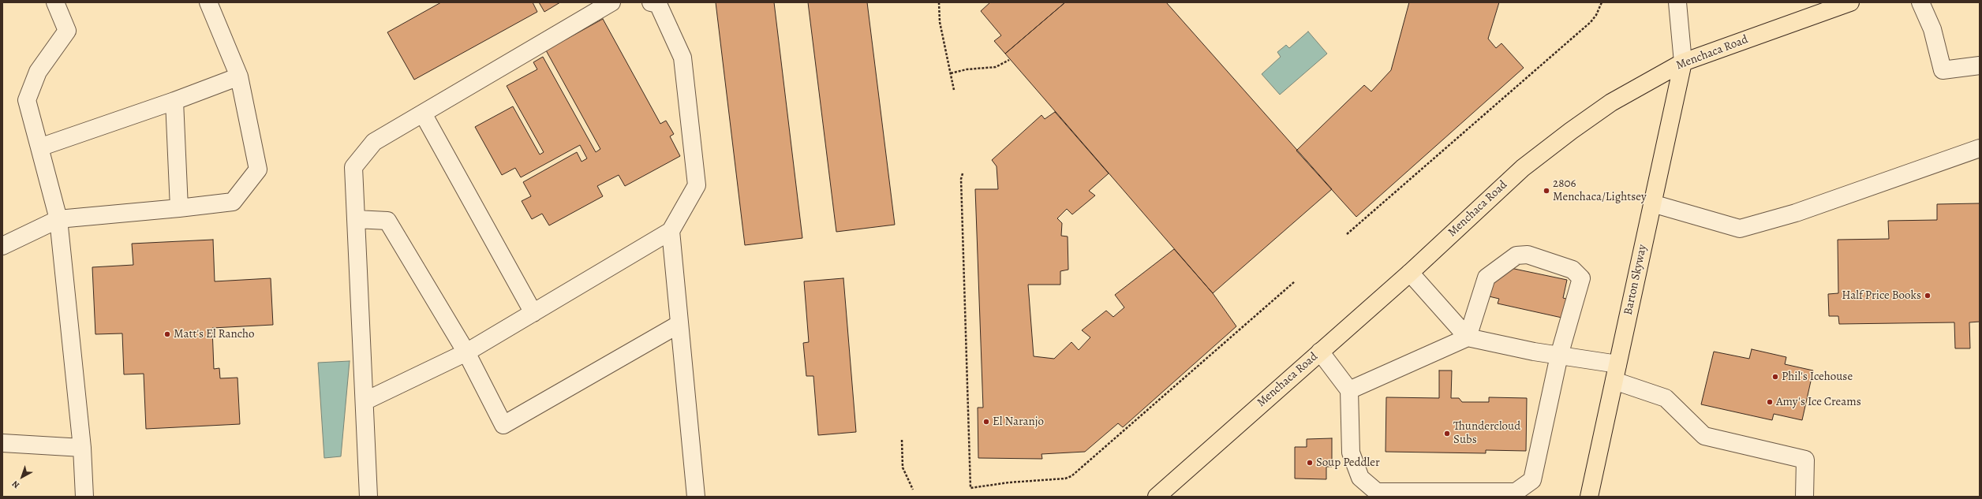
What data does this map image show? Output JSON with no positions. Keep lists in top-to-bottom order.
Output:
{
  "streets": {
    "main road": ["Menchaca Road", "Barton Skyway"]
  },
  "crossings": [
    ["Menchaca Road", "Barton Skyway"]
  ],
  "places": [
    "2806 Menchaca/Lightsey",
    "Half Price Books",
    "Matt's El Rancho",
    "Phil's Icehouse",
    "Amy's Ice Creams",
    "El Naranjo",
    "Thundercloud Subs",
    "Soup Peddler"
  ],
  "north": "bottom left"
}
